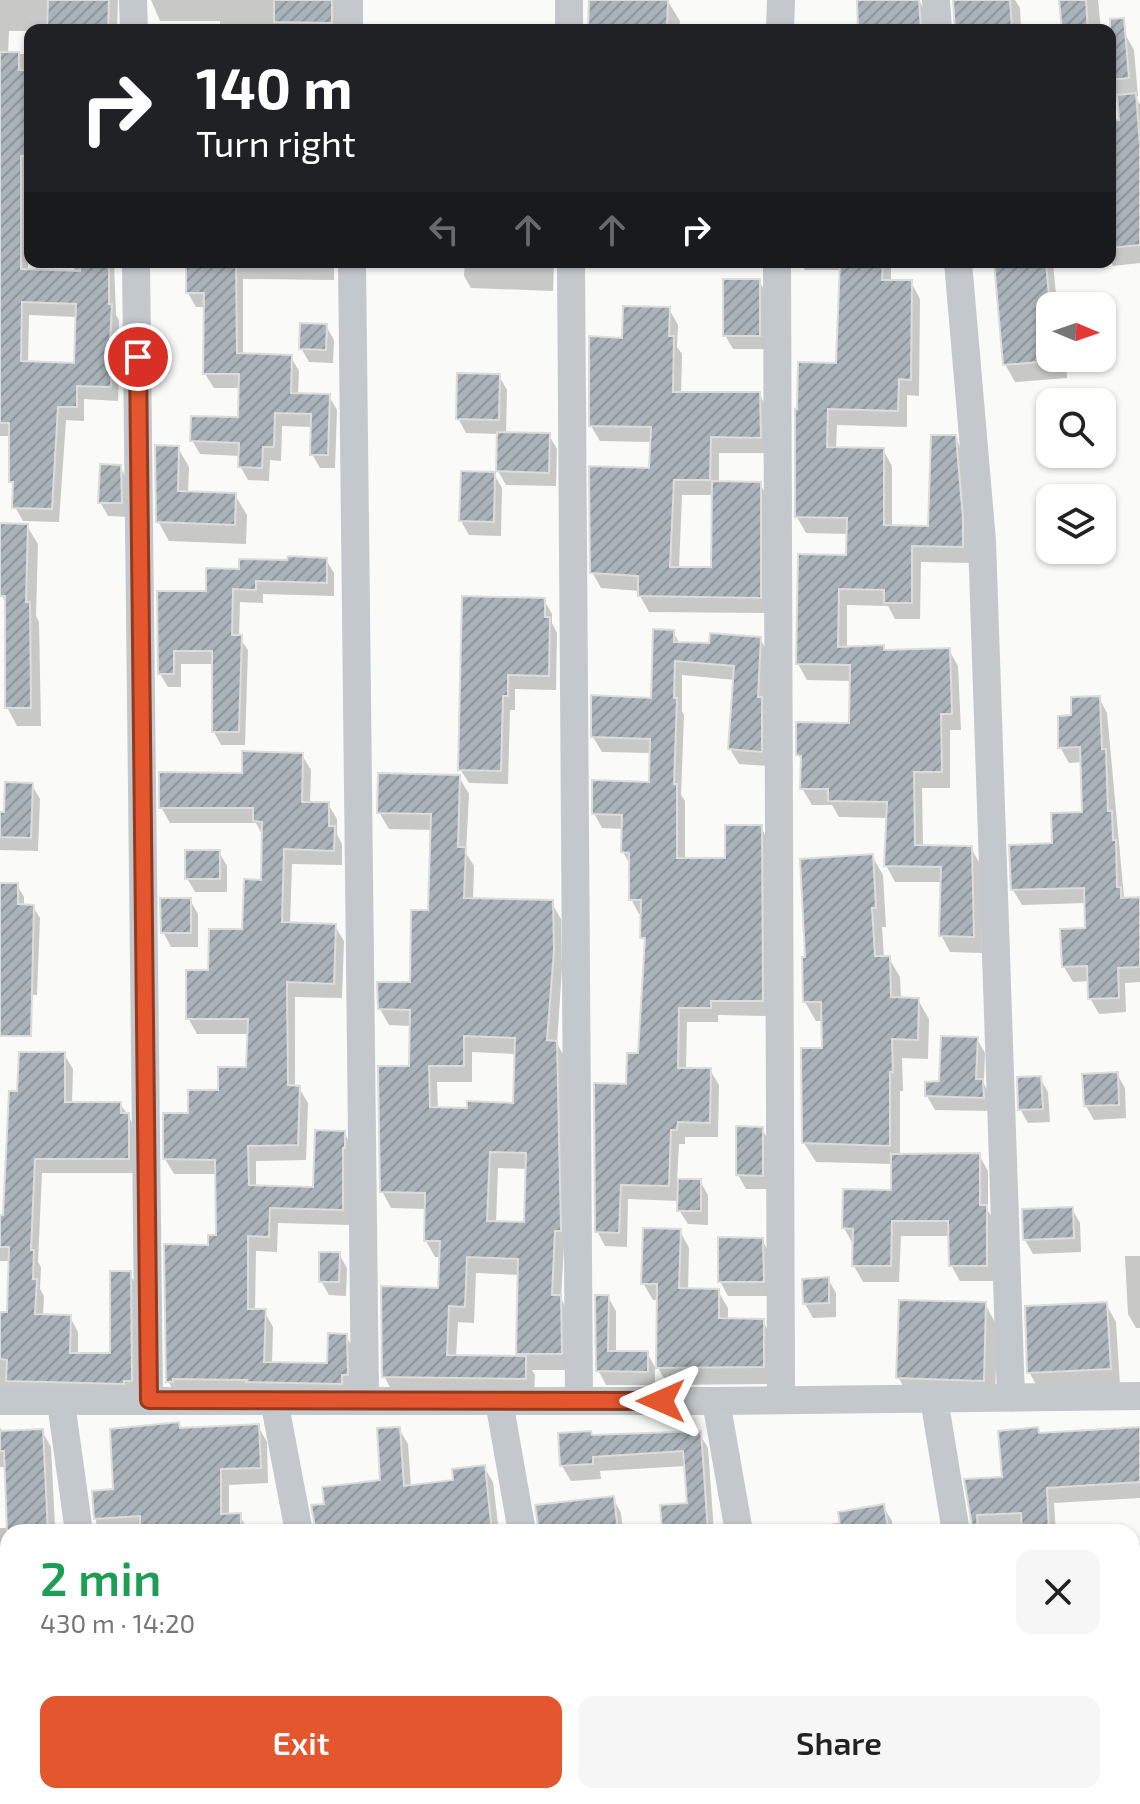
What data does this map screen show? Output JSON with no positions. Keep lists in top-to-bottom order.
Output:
{
  "north": "right",
  "page": {
    "turn": ["140 m", "Turn right"],
    "heading": ["2 min", "430 m · 14:20"],
    "buttons": ["Exit", "Share"]
  }
}
